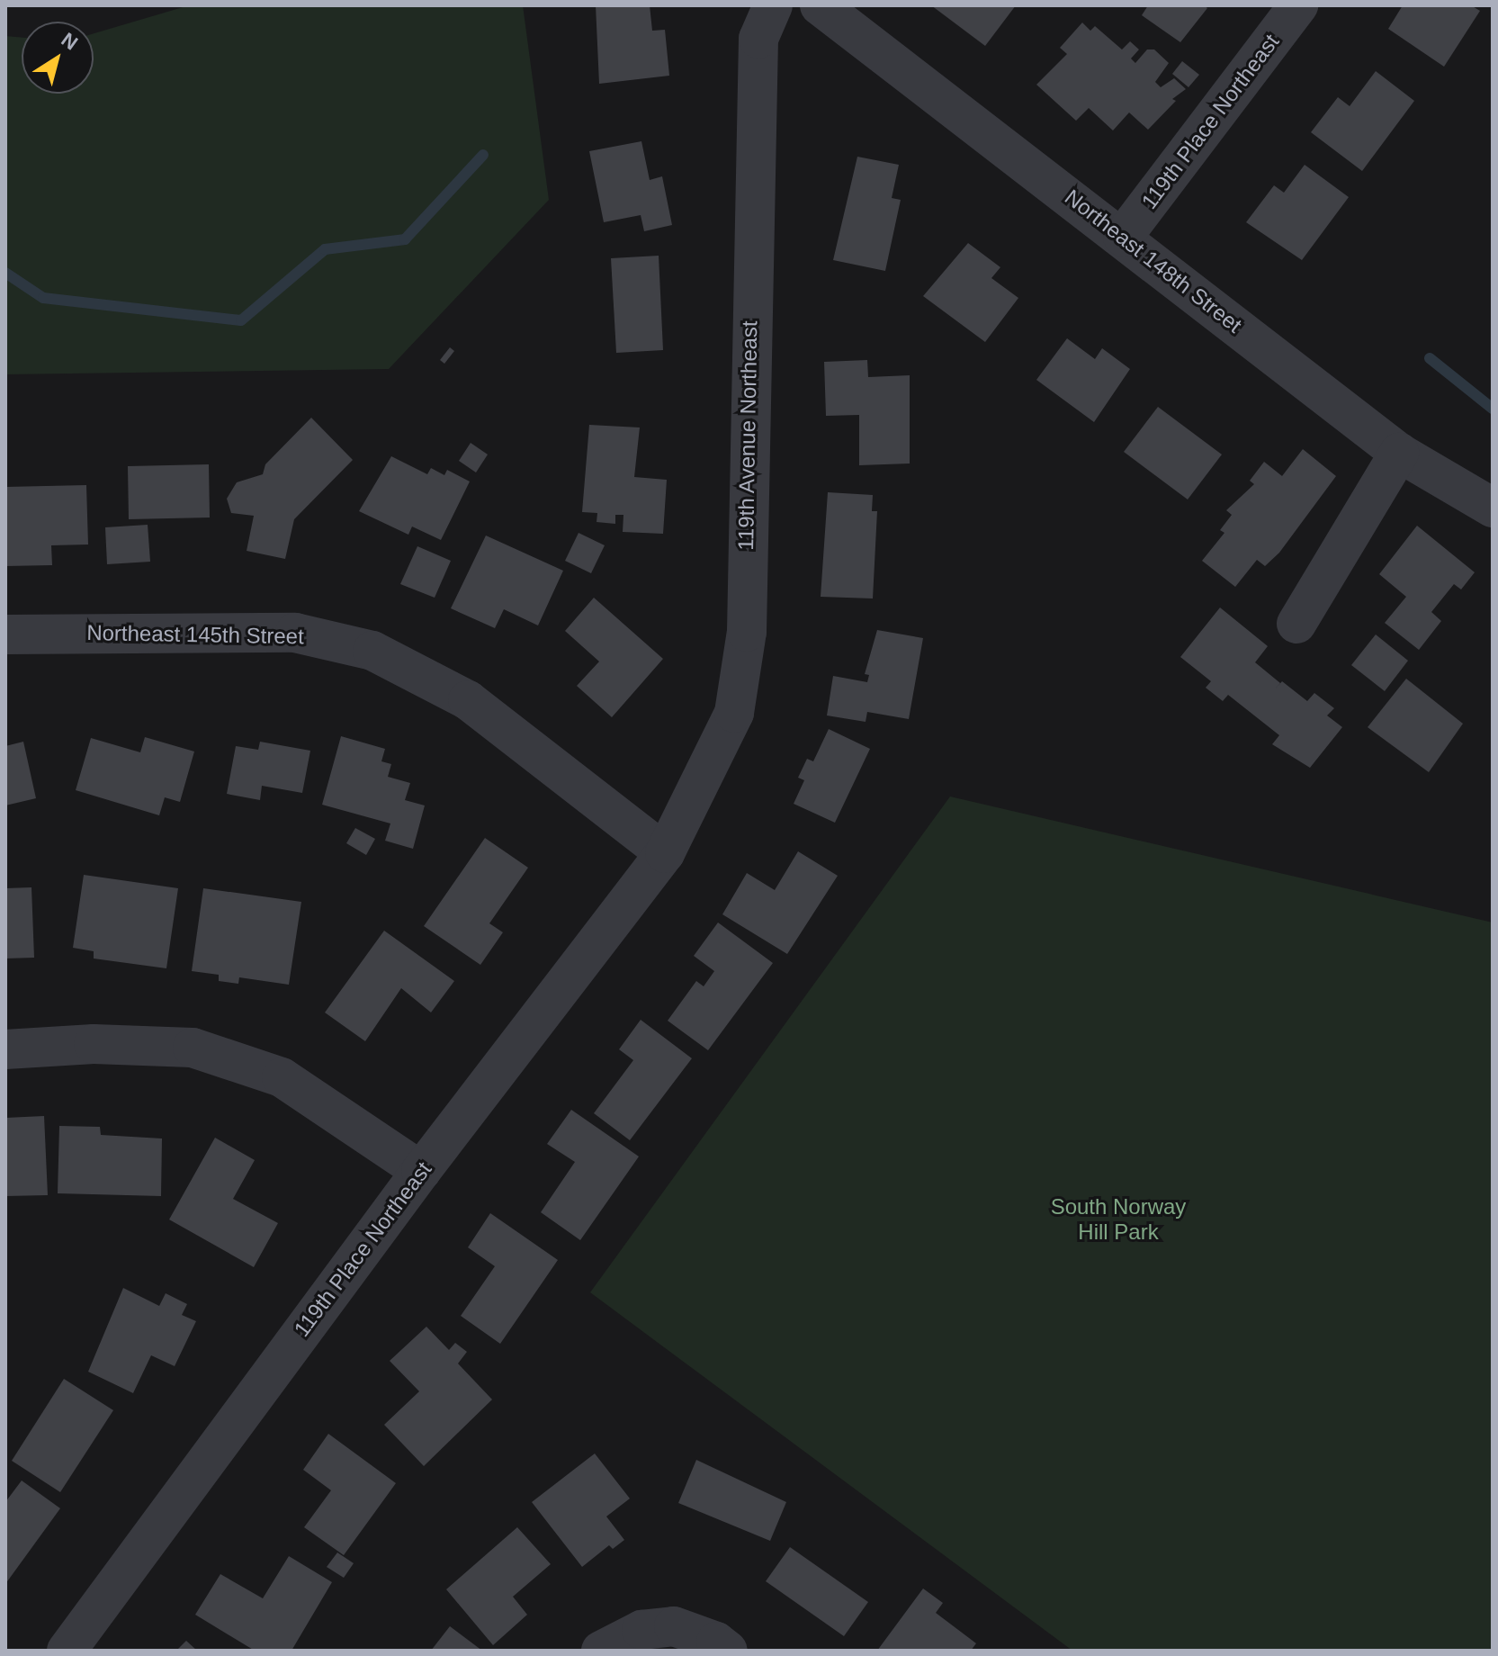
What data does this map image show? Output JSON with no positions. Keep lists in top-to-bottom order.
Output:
{
  "streets": {
    "street": [
      "119th Place Northeast",
      "Northeast 148th Street",
      "119th Avenue Northeast",
      "Northeast 145th Street"
    ]
  },
  "crossings": [
    ["119th Place Northeast", "Northeast 148th Street"],
    ["119th Place Northeast", "119th Avenue Northeast"],
    ["119th Place Northeast", "Northeast 145th Street"],
    ["119th Avenue Northeast", "Northeast 145th Street"]
  ],
  "parks": ["South Norway Hill Park"],
  "north": "top right"
}
